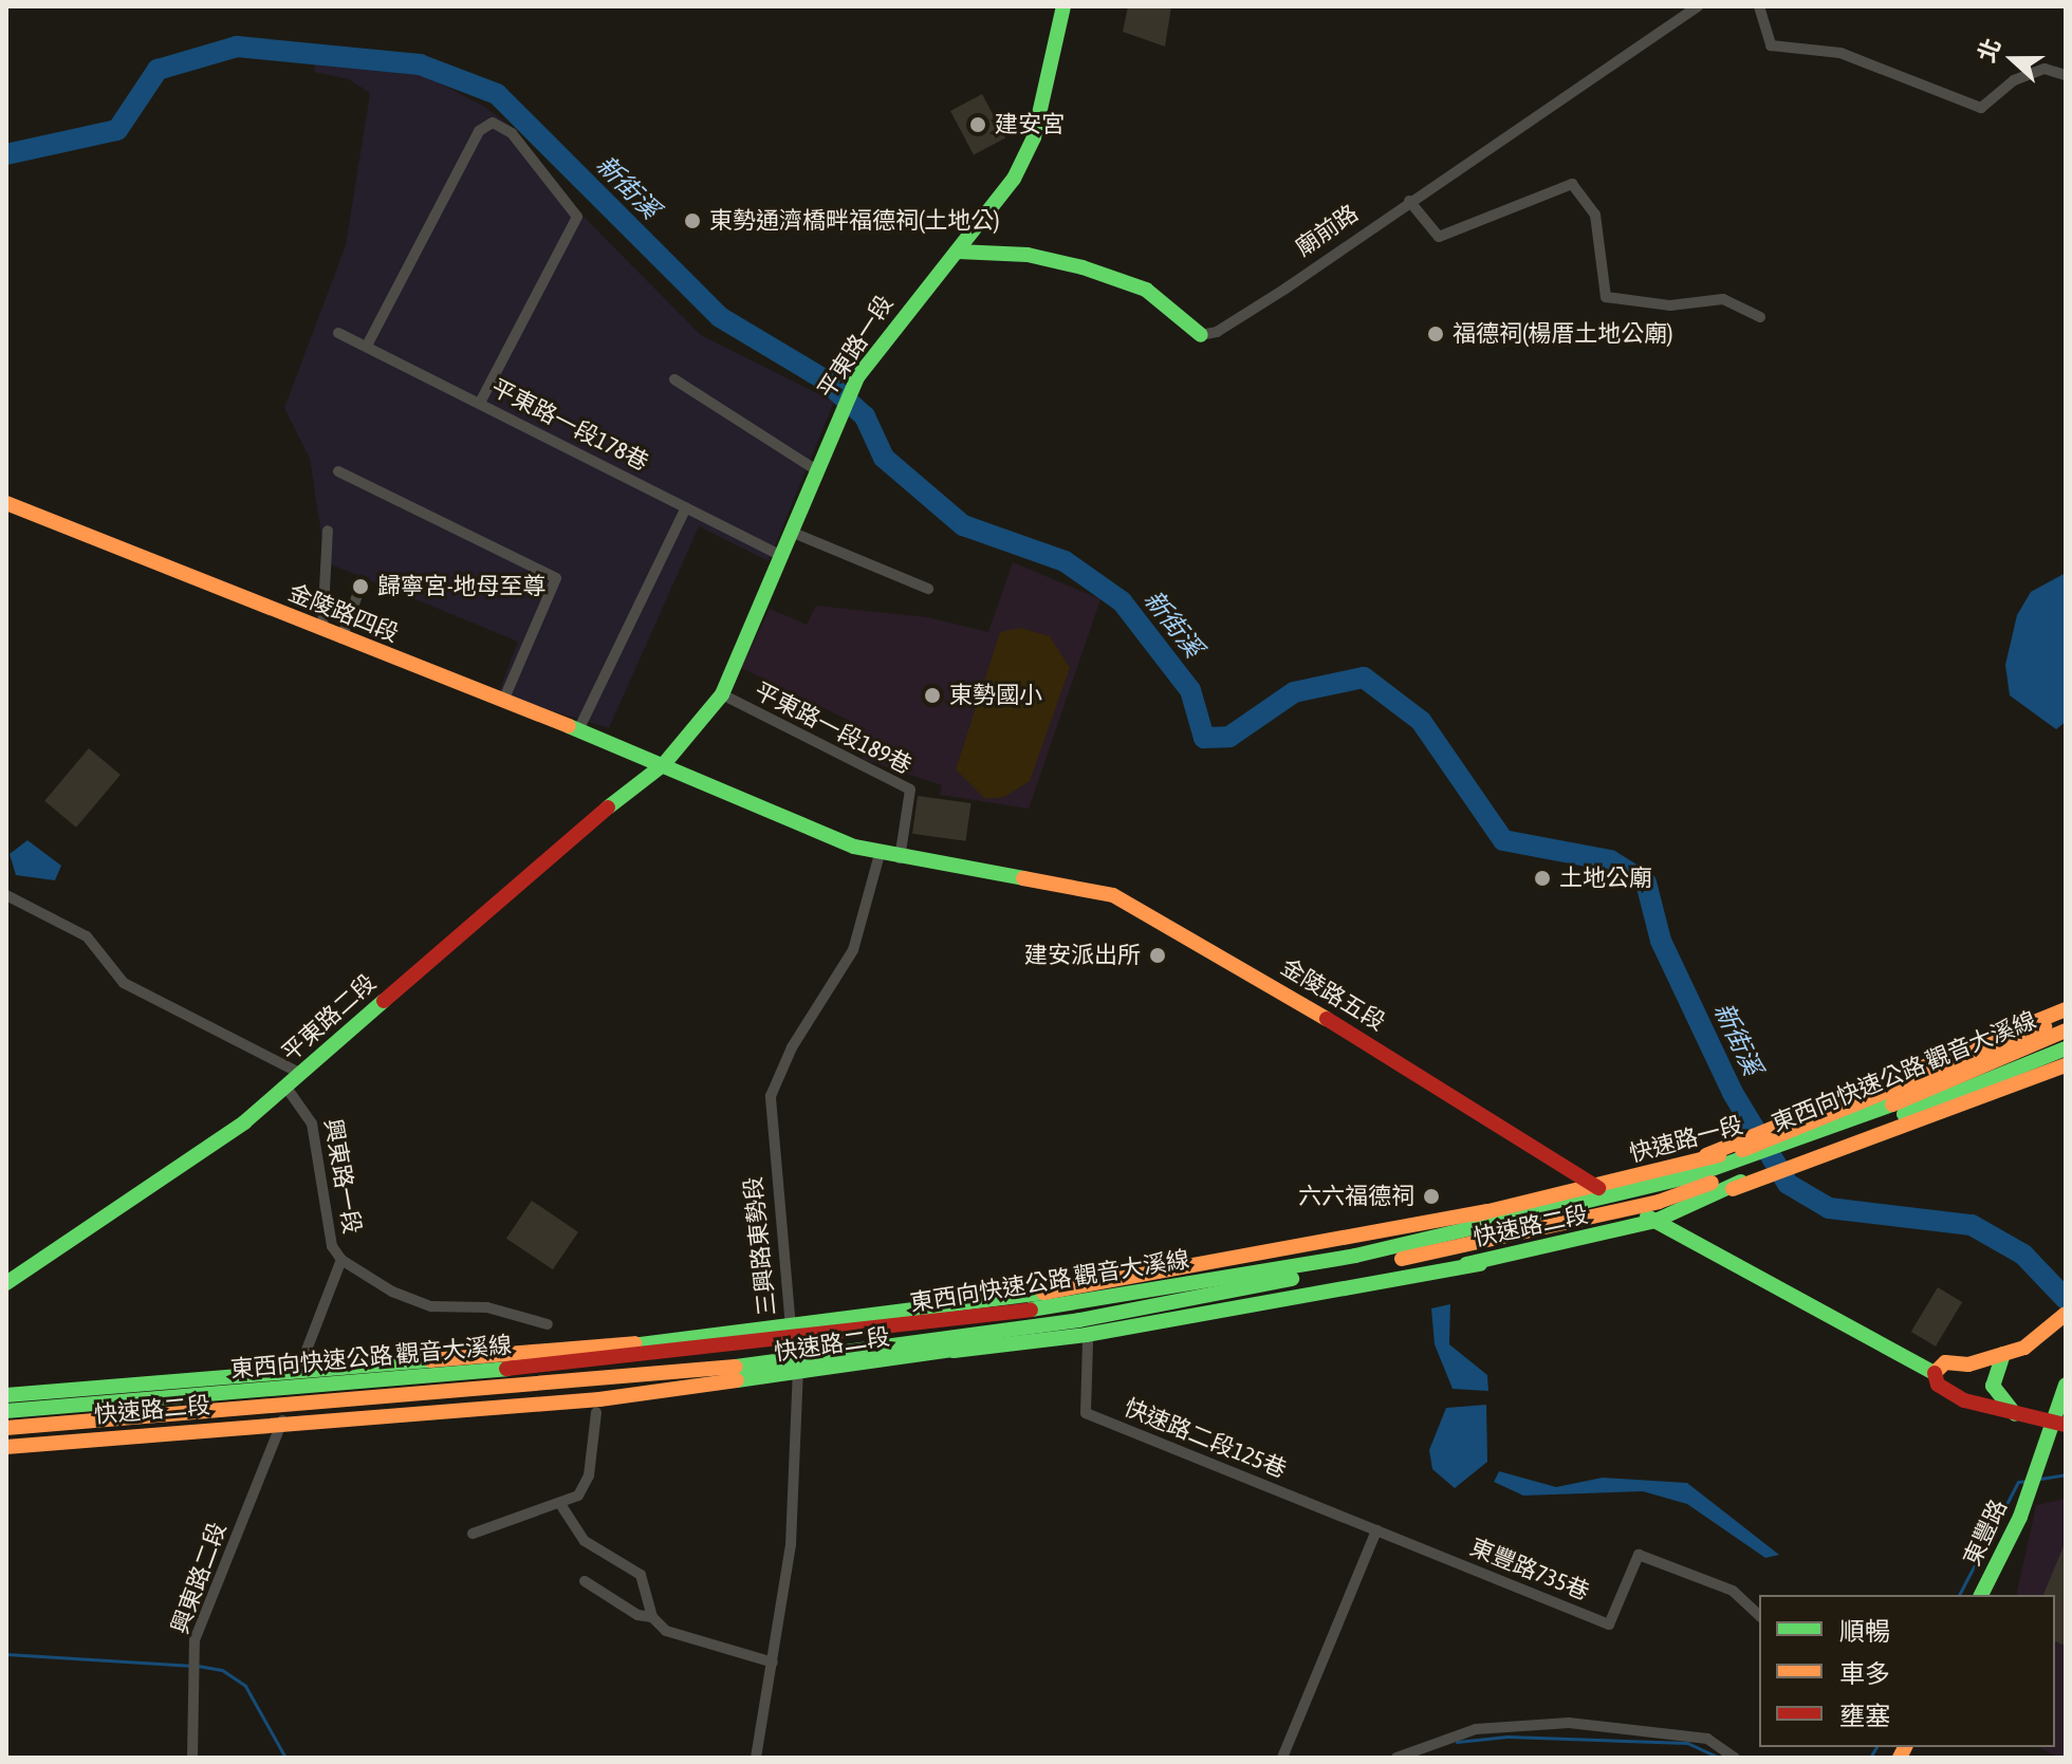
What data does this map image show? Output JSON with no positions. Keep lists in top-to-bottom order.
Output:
{
  "streets": {
    "main road": [
      "廟前路",
      "平東路一段",
      "金陵路四段",
      "金陵路五段",
      "平東路二段",
      "東西向快速公路 觀音大溪線",
      "快速路一段",
      "快速路二段",
      "東豐路"
    ],
    "street": [
      "平東路一段178巷",
      "平東路一段189巷",
      "興東路一段",
      "三興路東勢段",
      "快速路二段125巷",
      "東豐路735巷",
      "興東路二段"
    ]
  },
  "crossings": [
    ["廟前路", "平東路一段"],
    ["平東路一段", "平東路一段178巷"],
    ["平東路一段", "金陵路四段"],
    ["平東路一段", "平東路一段189巷"],
    ["平東路一段", "金陵路五段"],
    ["平東路一段", "平東路二段"],
    ["金陵路四段", "金陵路五段"],
    ["金陵路四段", "平東路二段"],
    ["平東路一段189巷", "金陵路五段"],
    ["金陵路五段", "平東路二段"],
    ["金陵路五段", "快速路一段"],
    ["金陵路五段", "快速路二段"],
    ["金陵路五段", "三興路東勢段"],
    ["金陵路五段", "東豐路"],
    ["平東路二段", "興東路一段"],
    ["快速路一段", "快速路二段"],
    ["興東路一段", "快速路二段"],
    ["興東路一段", "興東路二段"],
    ["快速路二段", "三興路東勢段"],
    ["快速路二段", "興東路二段"],
    ["快速路二段125巷", "東豐路735巷"]
  ],
  "water": ["新街溪"],
  "places": [
    "建安宮",
    "東勢通濟橋畔福德祠(土地公)",
    "福德祠(楊厝土地公廟)",
    "歸寧宮-地母至尊",
    "東勢國小",
    "土地公廟",
    "建安派出所",
    "六六福德祠"
  ],
  "legend": ["順暢", "車多", "壅塞"],
  "north": "left"
}
